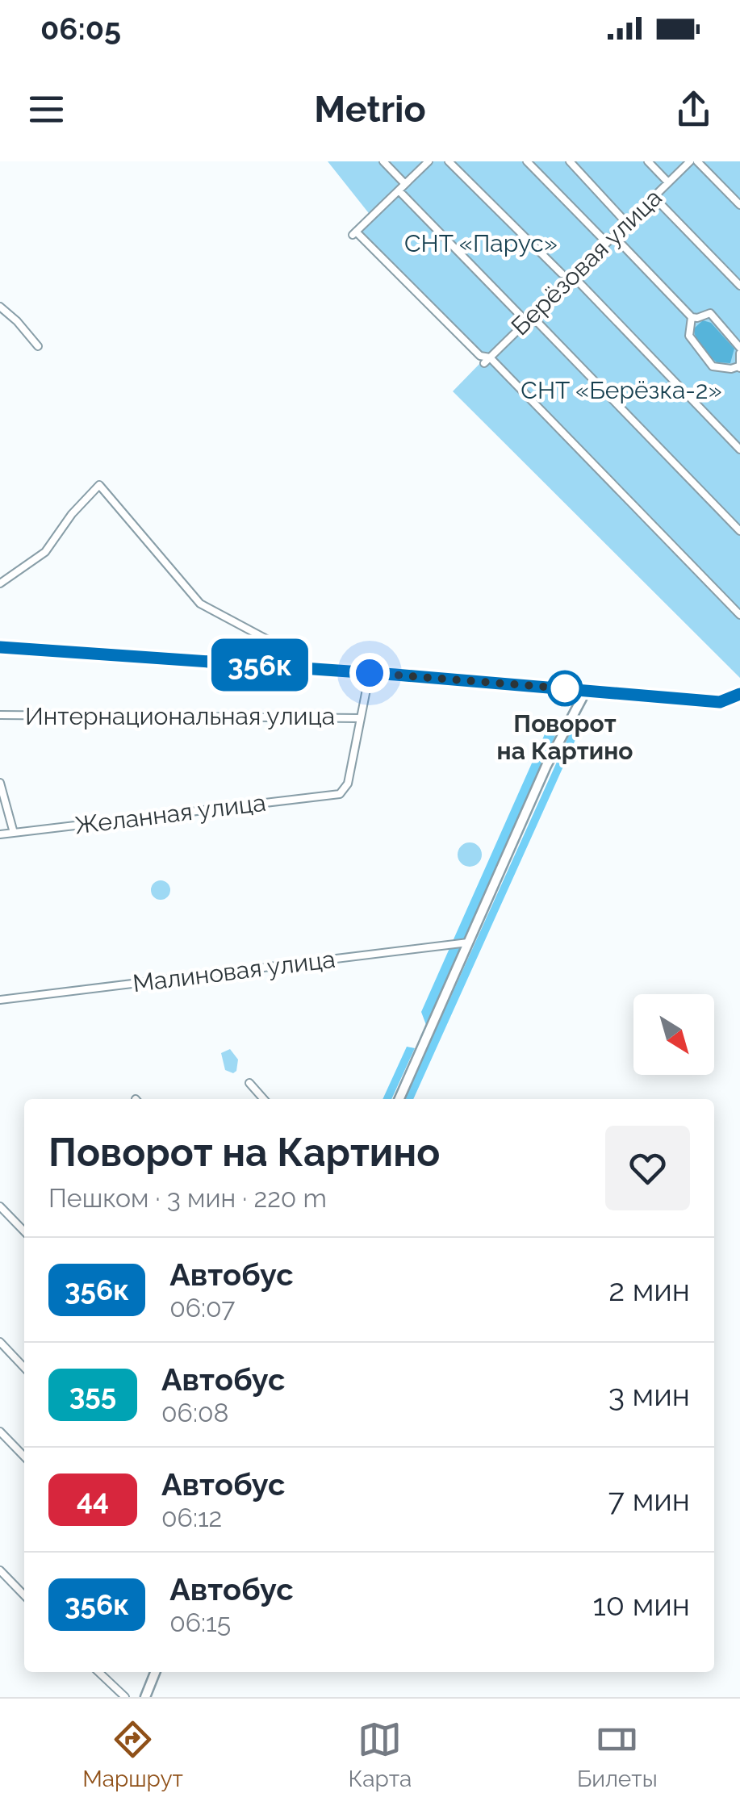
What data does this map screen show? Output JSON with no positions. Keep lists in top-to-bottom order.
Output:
{
  "streets": {
    "street": [
      "Берёзовая улица",
      "Интернациональная улица",
      "Желанная улица",
      "Малиновая улица"
    ]
  },
  "crossings": [
    ["Интернациональная улица", "Желанная улица"]
  ],
  "parks": ["СНТ «Парус»", "СНТ «Берёзка-2»"],
  "places": ["Поворот на Картино"],
  "lines": ["bus line 356к"],
  "north": "bottom right",
  "page": {
    "status": "06:05",
    "header": "Metrio",
    "on_map": "356к",
    "heading": ["Поворот на Картино", "Пешком · 3 мин · 220 m"],
    "list": [
      {
        "mark": "356к",
        "name": "Автобус",
        "note": "06:07",
        "value": "2 мин"
      },
      {
        "mark": "355",
        "name": "Автобус",
        "note": "06:08",
        "value": "3 мин"
      },
      {
        "mark": "44",
        "name": "Автобус",
        "note": "06:12",
        "value": "7 мин"
      },
      {
        "mark": "356к",
        "name": "Автобус",
        "note": "06:15",
        "value": "10 мин"
      }
    ],
    "tabs": ["Маршрут", "Карта", "Билеты"]
  }
}
